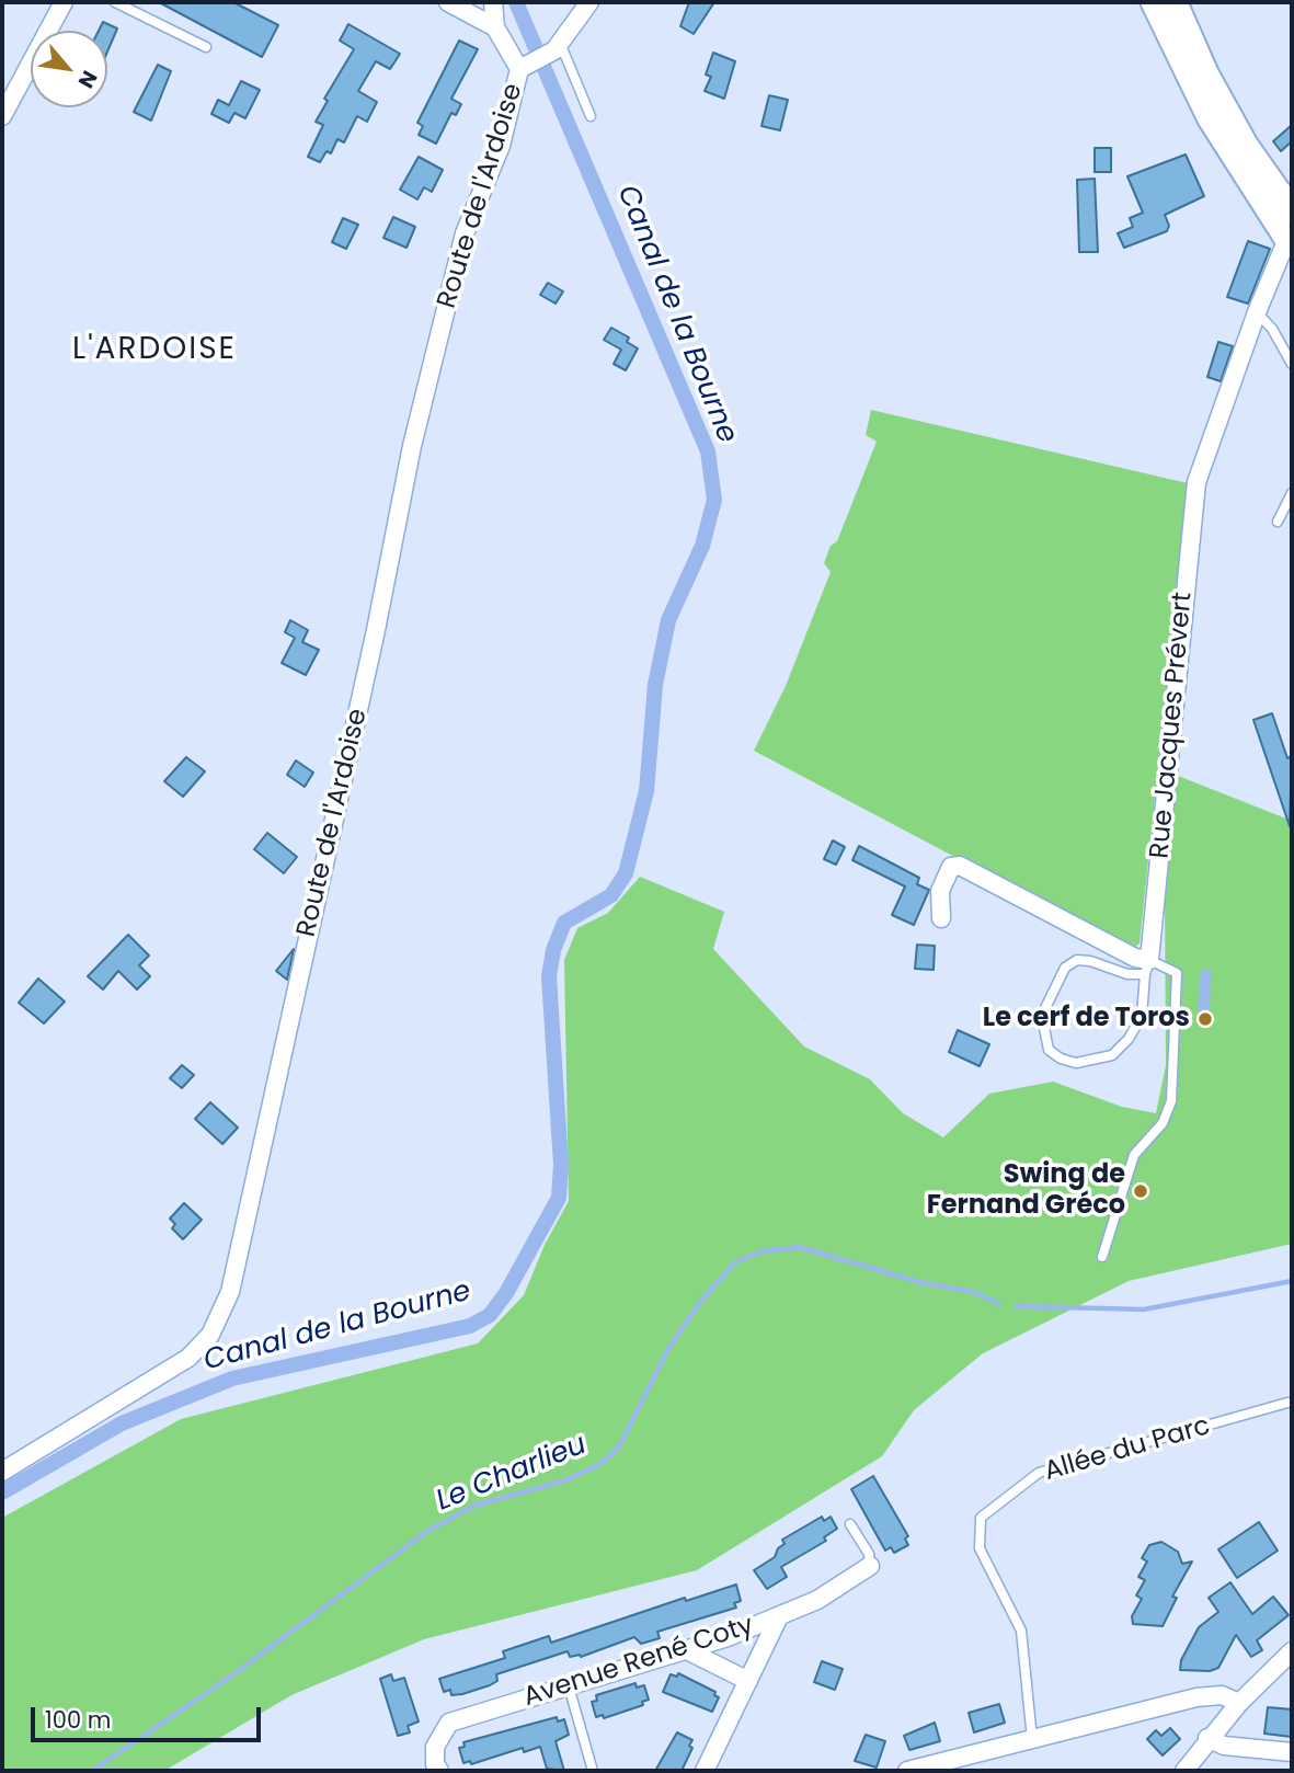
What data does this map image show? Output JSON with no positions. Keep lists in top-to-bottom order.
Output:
{
  "streets": {
    "street": ["Route de l'Ardoise", "Rue Jacques Prévert", "Avenue René Coty"],
    "lane": ["Allée du Parc"]
  },
  "districts": ["L'ARDOISE"],
  "water": ["Canal de la Bourne", "Le Charlieu"],
  "places": ["Le cerf de Toros", "Swing de Fernand Gréco"],
  "scale_bar": "100 m",
  "north": "bottom right"
}
